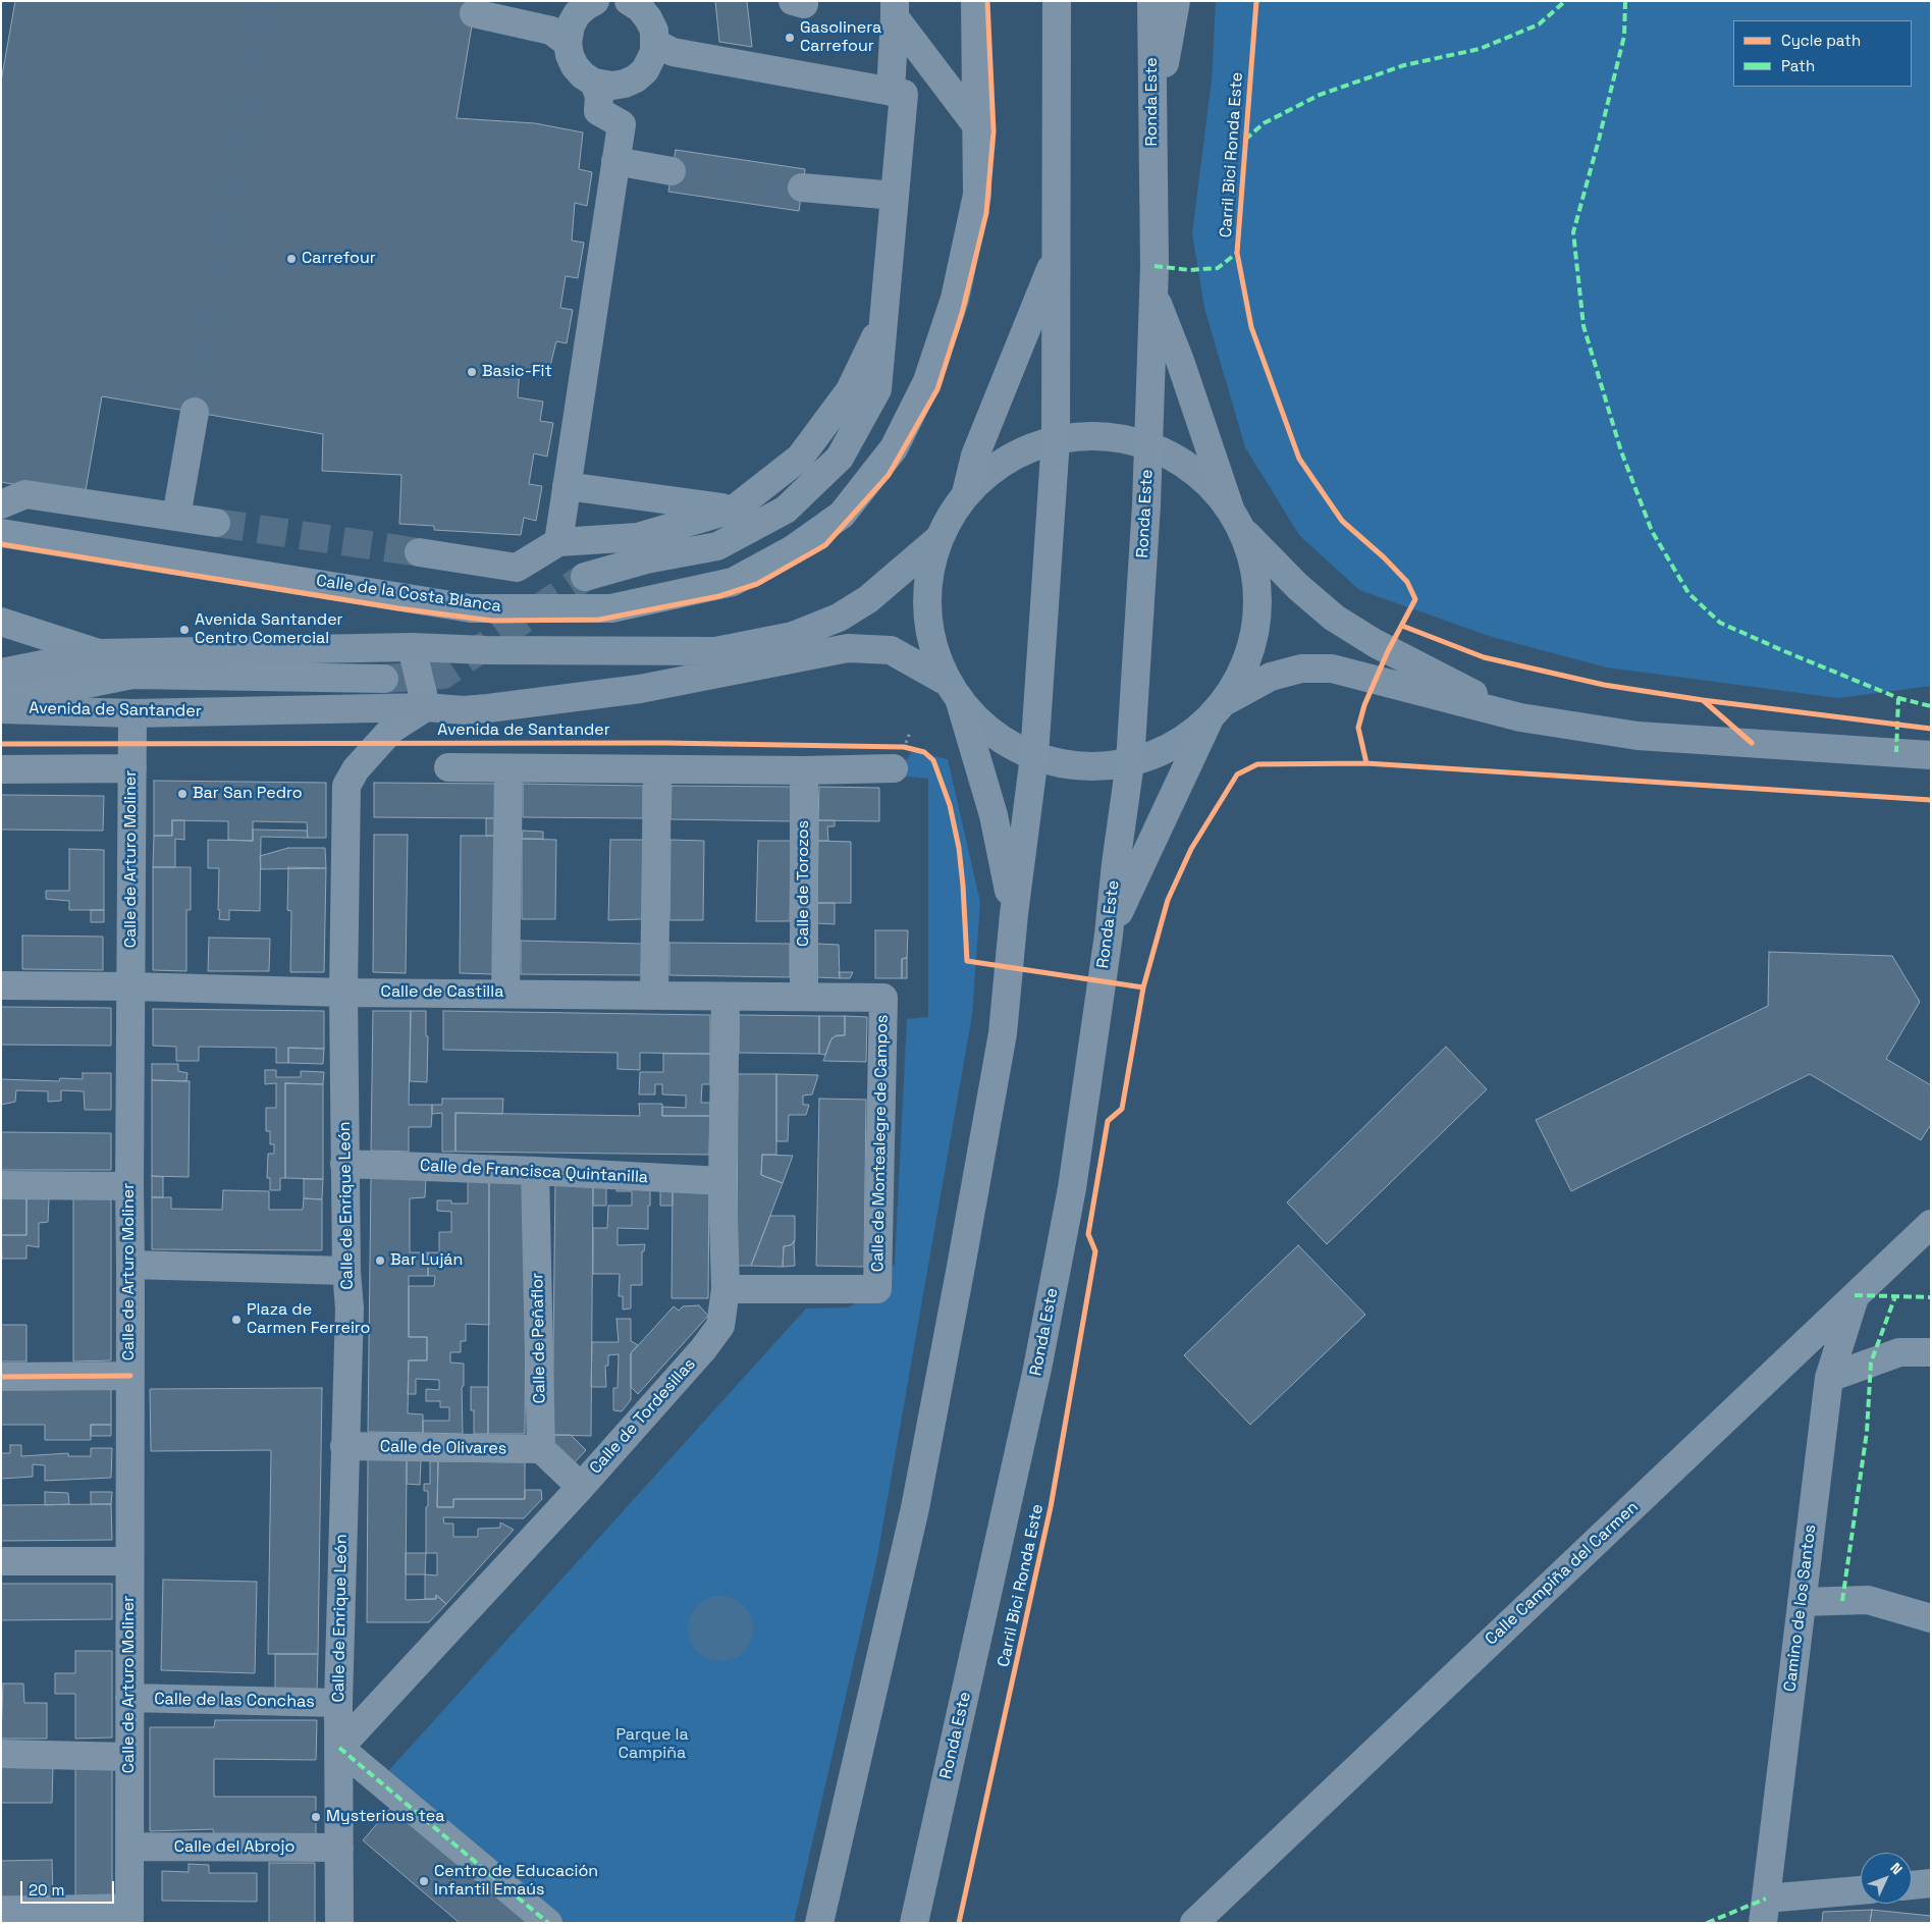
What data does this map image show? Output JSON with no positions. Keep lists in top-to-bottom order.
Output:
{
  "streets": {
    "main road": [
      "Ronda Este",
      "Calle de la Costa Blanca",
      "Avenida de Santander",
      "Calle de Arturo Moliner",
      "Calle de Torozos",
      "Calle de Castilla",
      "Calle de Montealegre de Campos",
      "Calle de Francisca Quintanilla",
      "Calle de Enrique León",
      "Calle de Peñaflor",
      "Calle de Tordesillas",
      "Calle de Olivares",
      "Calle Campiña del Carmen",
      "Camino de los Santos",
      "Calle de las Conchas",
      "Calle del Abrojo"
    ],
    "cycle path": ["Carril Bici Ronda Este"]
  },
  "crossings": [
    ["Avenida de Santander", "Calle de Arturo Moliner"],
    ["Avenida de Santander", "Calle de Enrique León"],
    ["Calle de Arturo Moliner", "Calle de Castilla"],
    ["Calle de Arturo Moliner", "Calle de las Conchas"],
    ["Calle de Arturo Moliner", "Calle del Abrojo"],
    ["Calle de Torozos", "Calle de Castilla"],
    ["Calle de Castilla", "Calle de Montealegre de Campos"],
    ["Calle de Castilla", "Calle de Enrique León"],
    ["Calle de Castilla", "Calle de Tordesillas"],
    ["Calle de Montealegre de Campos", "Calle de Tordesillas"],
    ["Calle de Francisca Quintanilla", "Calle de Enrique León"],
    ["Calle de Francisca Quintanilla", "Calle de Peñaflor"],
    ["Calle de Francisca Quintanilla", "Calle de Tordesillas"],
    ["Calle de Enrique León", "Calle de Tordesillas"],
    ["Calle de Enrique León", "Calle de Olivares"],
    ["Calle de Enrique León", "Calle de las Conchas"],
    ["Calle de Enrique León", "Calle del Abrojo"],
    ["Calle de Peñaflor", "Calle de Olivares"],
    ["Calle Campiña del Carmen", "Camino de los Santos"]
  ],
  "parks": ["Parque la Campiña"],
  "places": [
    "Gasolinera Carrefour",
    "Carrefour",
    "Basic-Fit",
    "Avenida Santander Centro Comercial",
    "Bar San Pedro",
    "Bar Luján",
    "Plaza de Carmen Ferreiro",
    "Mysterious tea",
    "Centro de Educación Infantil Emaús"
  ],
  "legend": ["Cycle path", "Path"],
  "scale_bar": "20 m",
  "north": "top right"
}
